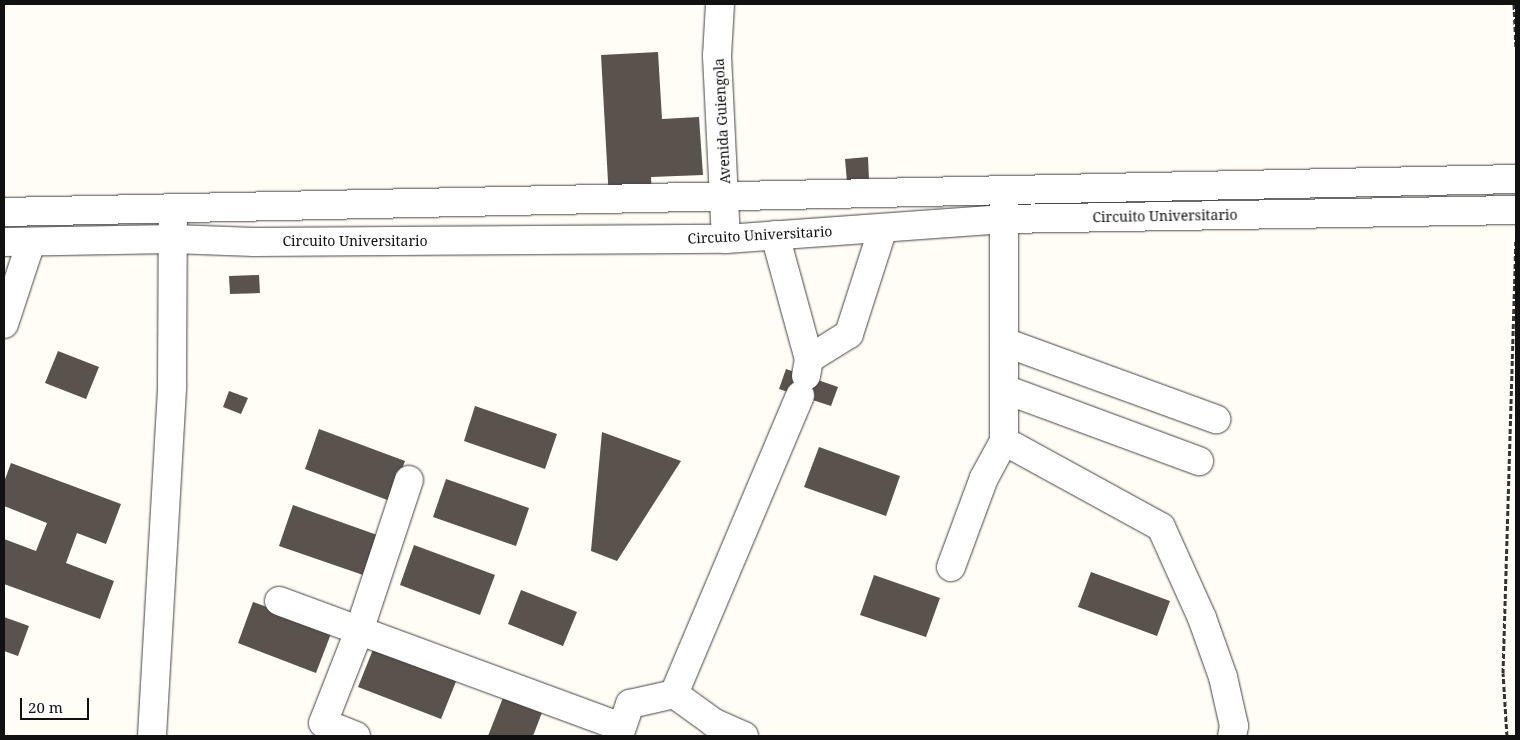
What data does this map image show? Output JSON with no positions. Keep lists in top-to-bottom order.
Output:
{
  "streets": {
    "street": ["Avenida Guiengola", "Circuito Universitario"]
  },
  "crossings": [
    ["Avenida Guiengola", "Circuito Universitario"]
  ],
  "scale_bar": "20 m"
}
